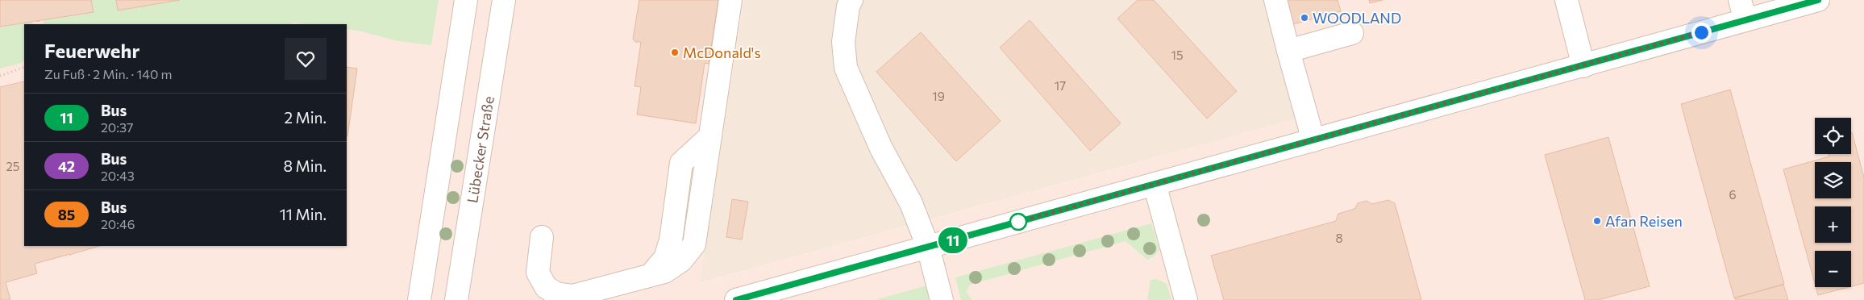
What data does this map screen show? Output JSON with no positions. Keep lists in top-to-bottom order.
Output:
{
  "streets": {
    "street": ["Lübecker Straße"]
  },
  "places": ["WOODLAND", "McDonald's", "Afan Reisen"],
  "lines": ["bus line 11"],
  "house_numbers": [
    "15",
    "17",
    "19",
    "25",
    "6",
    "8"
  ],
  "page": {
    "on_map": "11",
    "heading": ["Feuerwehr", "Zu Fuß · 2 Min. · 140 m"],
    "list": [
      {
        "mark": "11",
        "name": "Bus",
        "note": "20:37",
        "value": "2 Min."
      },
      {
        "mark": "42",
        "name": "Bus",
        "note": "20:43",
        "value": "8 Min."
      },
      {
        "mark": "85",
        "name": "Bus",
        "note": "20:46",
        "value": "11 Min."
      }
    ],
    "map_buttons": ["+", "−"]
  }
}
